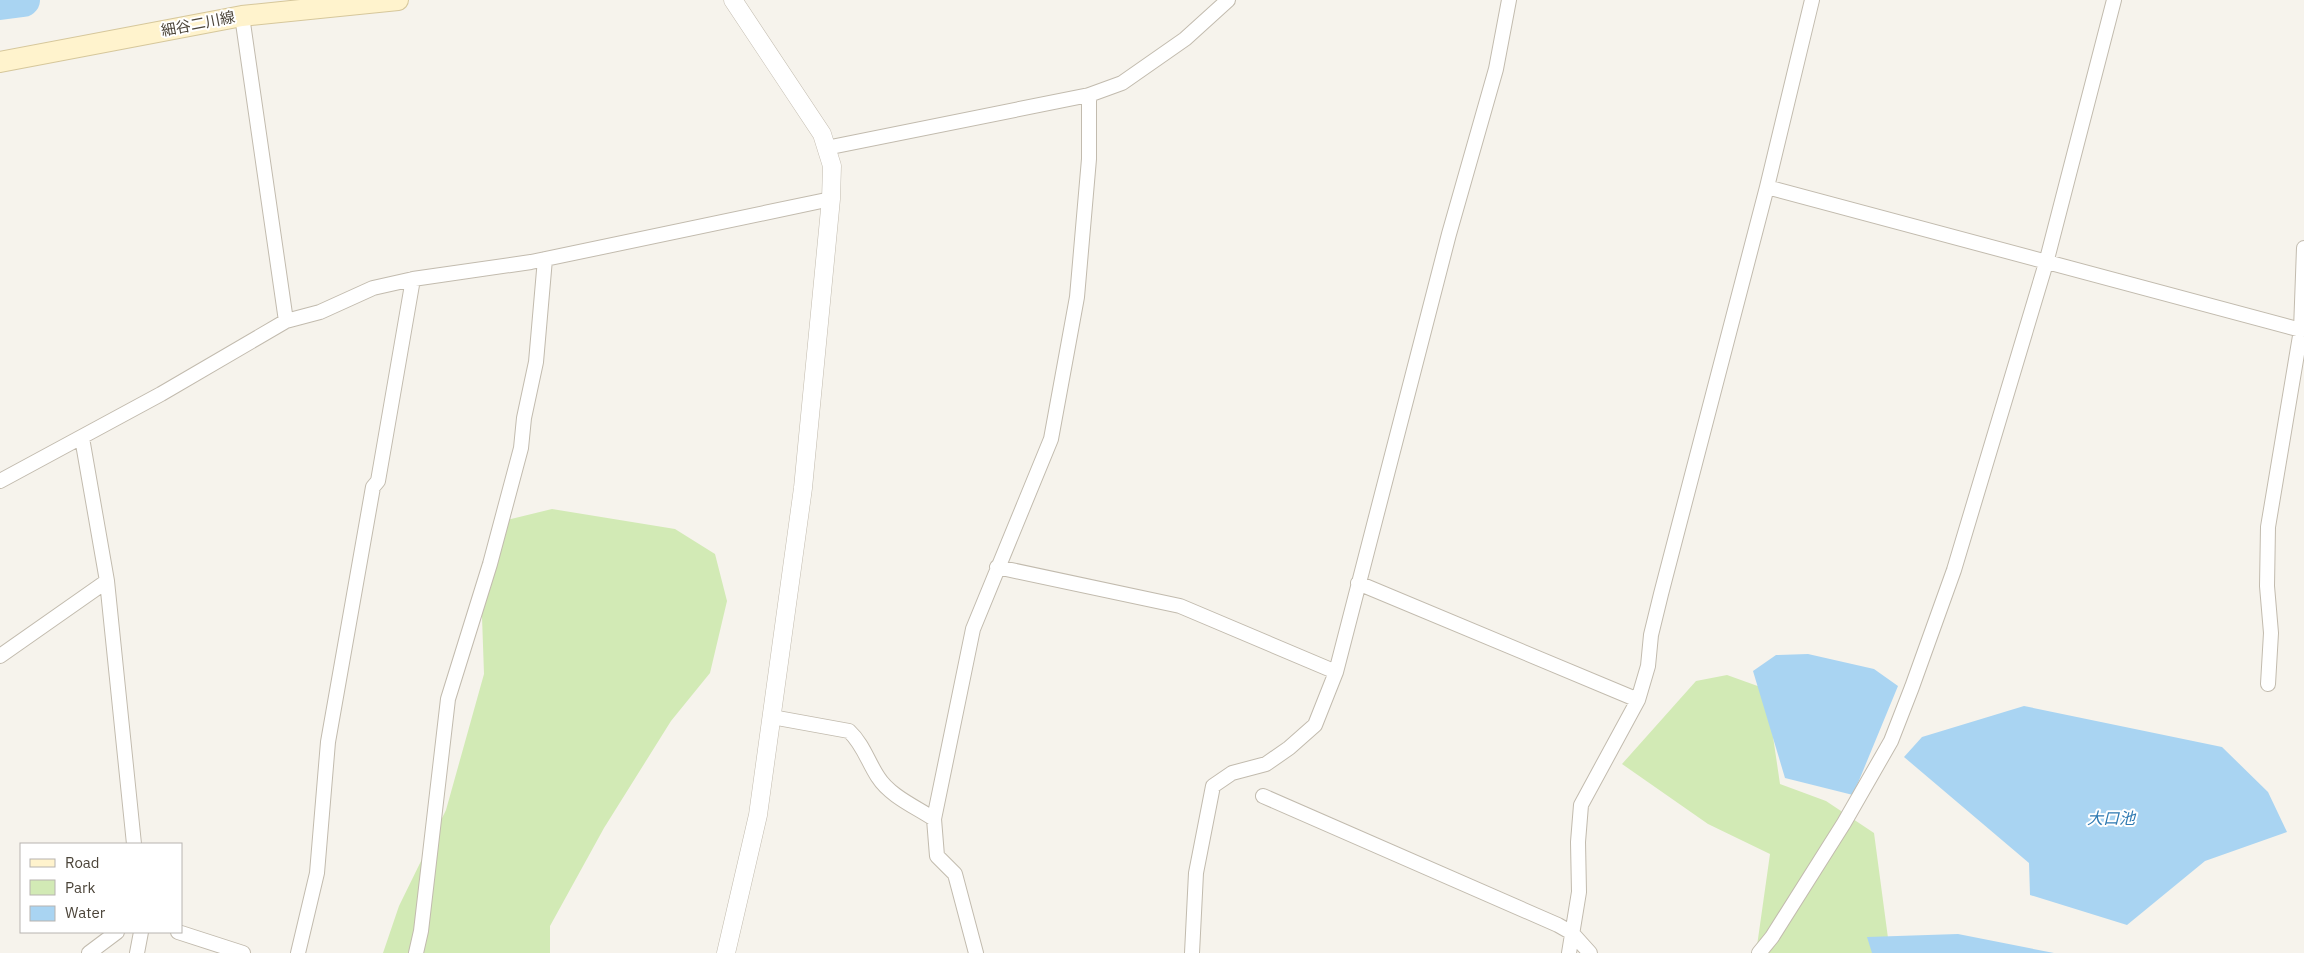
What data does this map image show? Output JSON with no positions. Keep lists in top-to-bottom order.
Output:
{
  "streets": {
    "main road": ["細谷二川線"]
  },
  "water": ["大口池"],
  "legend": ["Road", "Park", "Water"]
}
